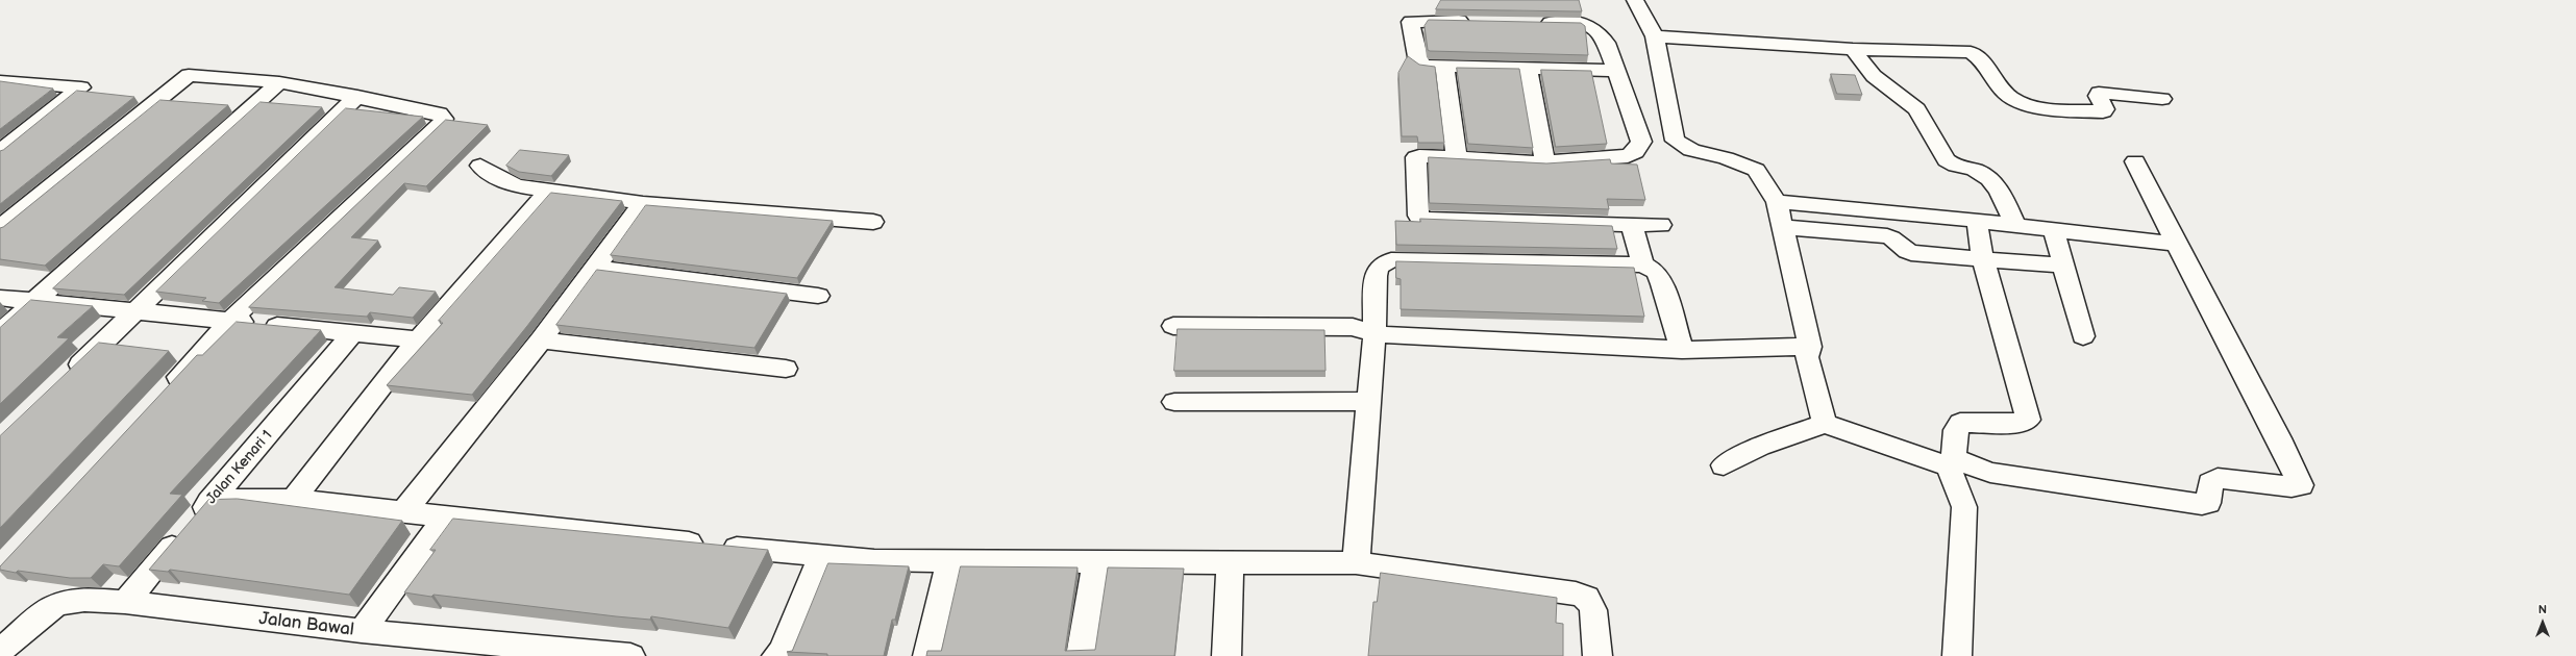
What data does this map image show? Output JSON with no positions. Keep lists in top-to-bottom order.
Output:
{
  "streets": {
    "street": ["Jalan Kenari 1", "Jalan Bawal"]
  },
  "crossings": [
    ["Jalan Kenari 1", "Jalan Bawal"]
  ],
  "north": "top"
}
